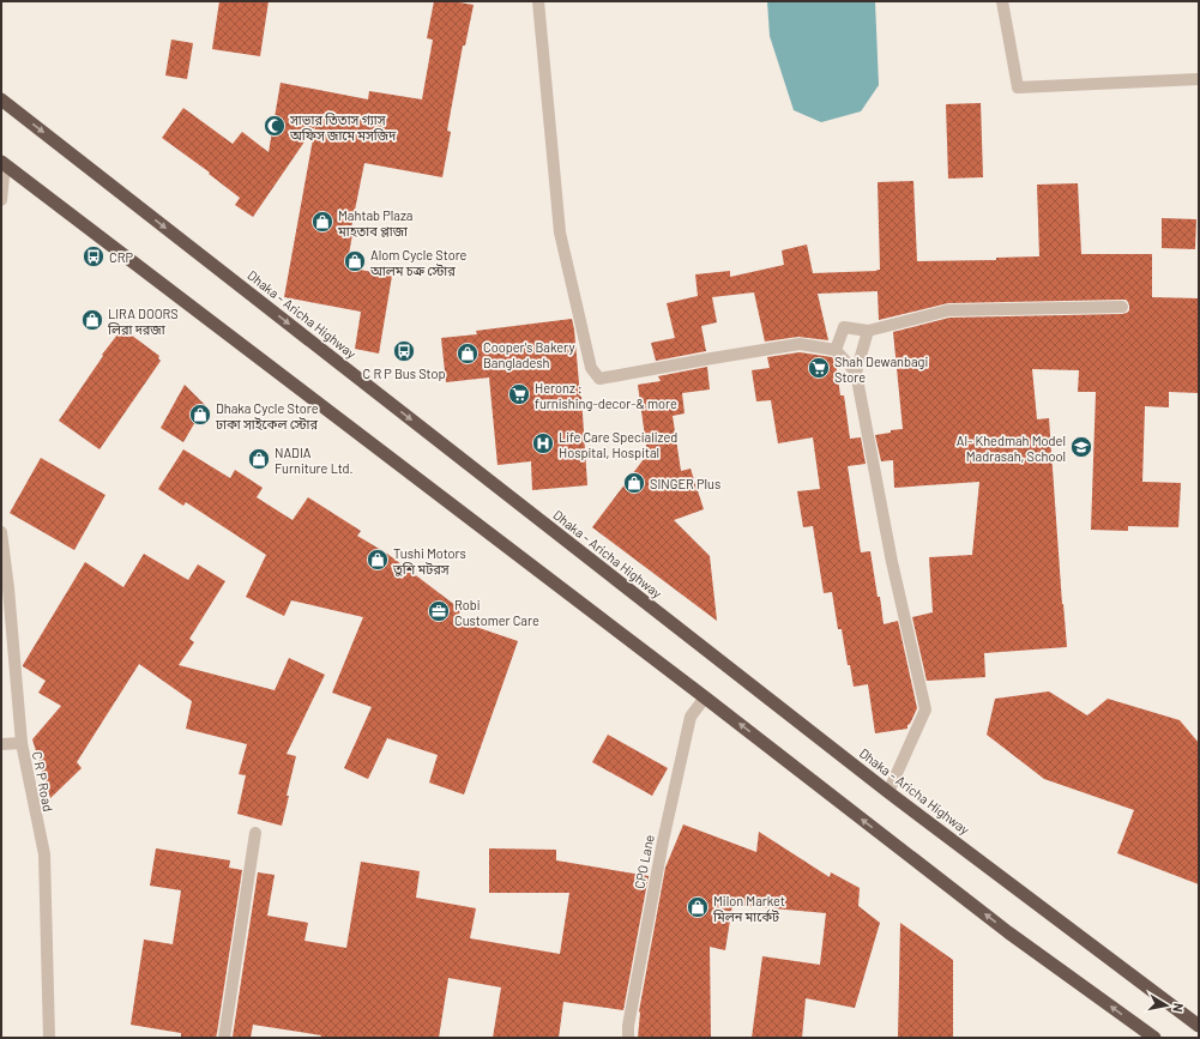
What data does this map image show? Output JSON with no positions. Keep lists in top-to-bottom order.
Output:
{
  "streets": {
    "highway": ["Dhaka - Aricha Highway"],
    "street": ["C R P Road", "CPO Lane"]
  },
  "places": {
    "mosque": ["সাভার তিতাস গ্যাস অফিস জামে মসজিদ"],
    "shop": [
      "Mahtab Plaza মাহতাব প্লাজা",
      "Alom Cycle Store আলম চক্র স্টোর",
      "LIRA DOORS লিরা দরজা",
      "Cooper's Bakery Bangladesh",
      "Dhaka Cycle Store ঢাকা সাইকেল স্টোর",
      "NADIA Furniture Ltd.",
      "SINGER Plus",
      "Tushi Motors তুশি মটরস",
      "Milon Market মিলন মার্কেট"
    ],
    "bus stop": ["CRP", "C R P Bus Stop"],
    "supermarket": ["Shah Dewanbagi Store", "Heronz : furnishing-decor-& more"],
    "hospital": ["Life Care Specialized Hospital, Hospital"],
    "school or university": ["Al- Khedmah Model Madrasah, School"],
    "office": ["Robi Customer Care"]
  },
  "north": "right"
}
